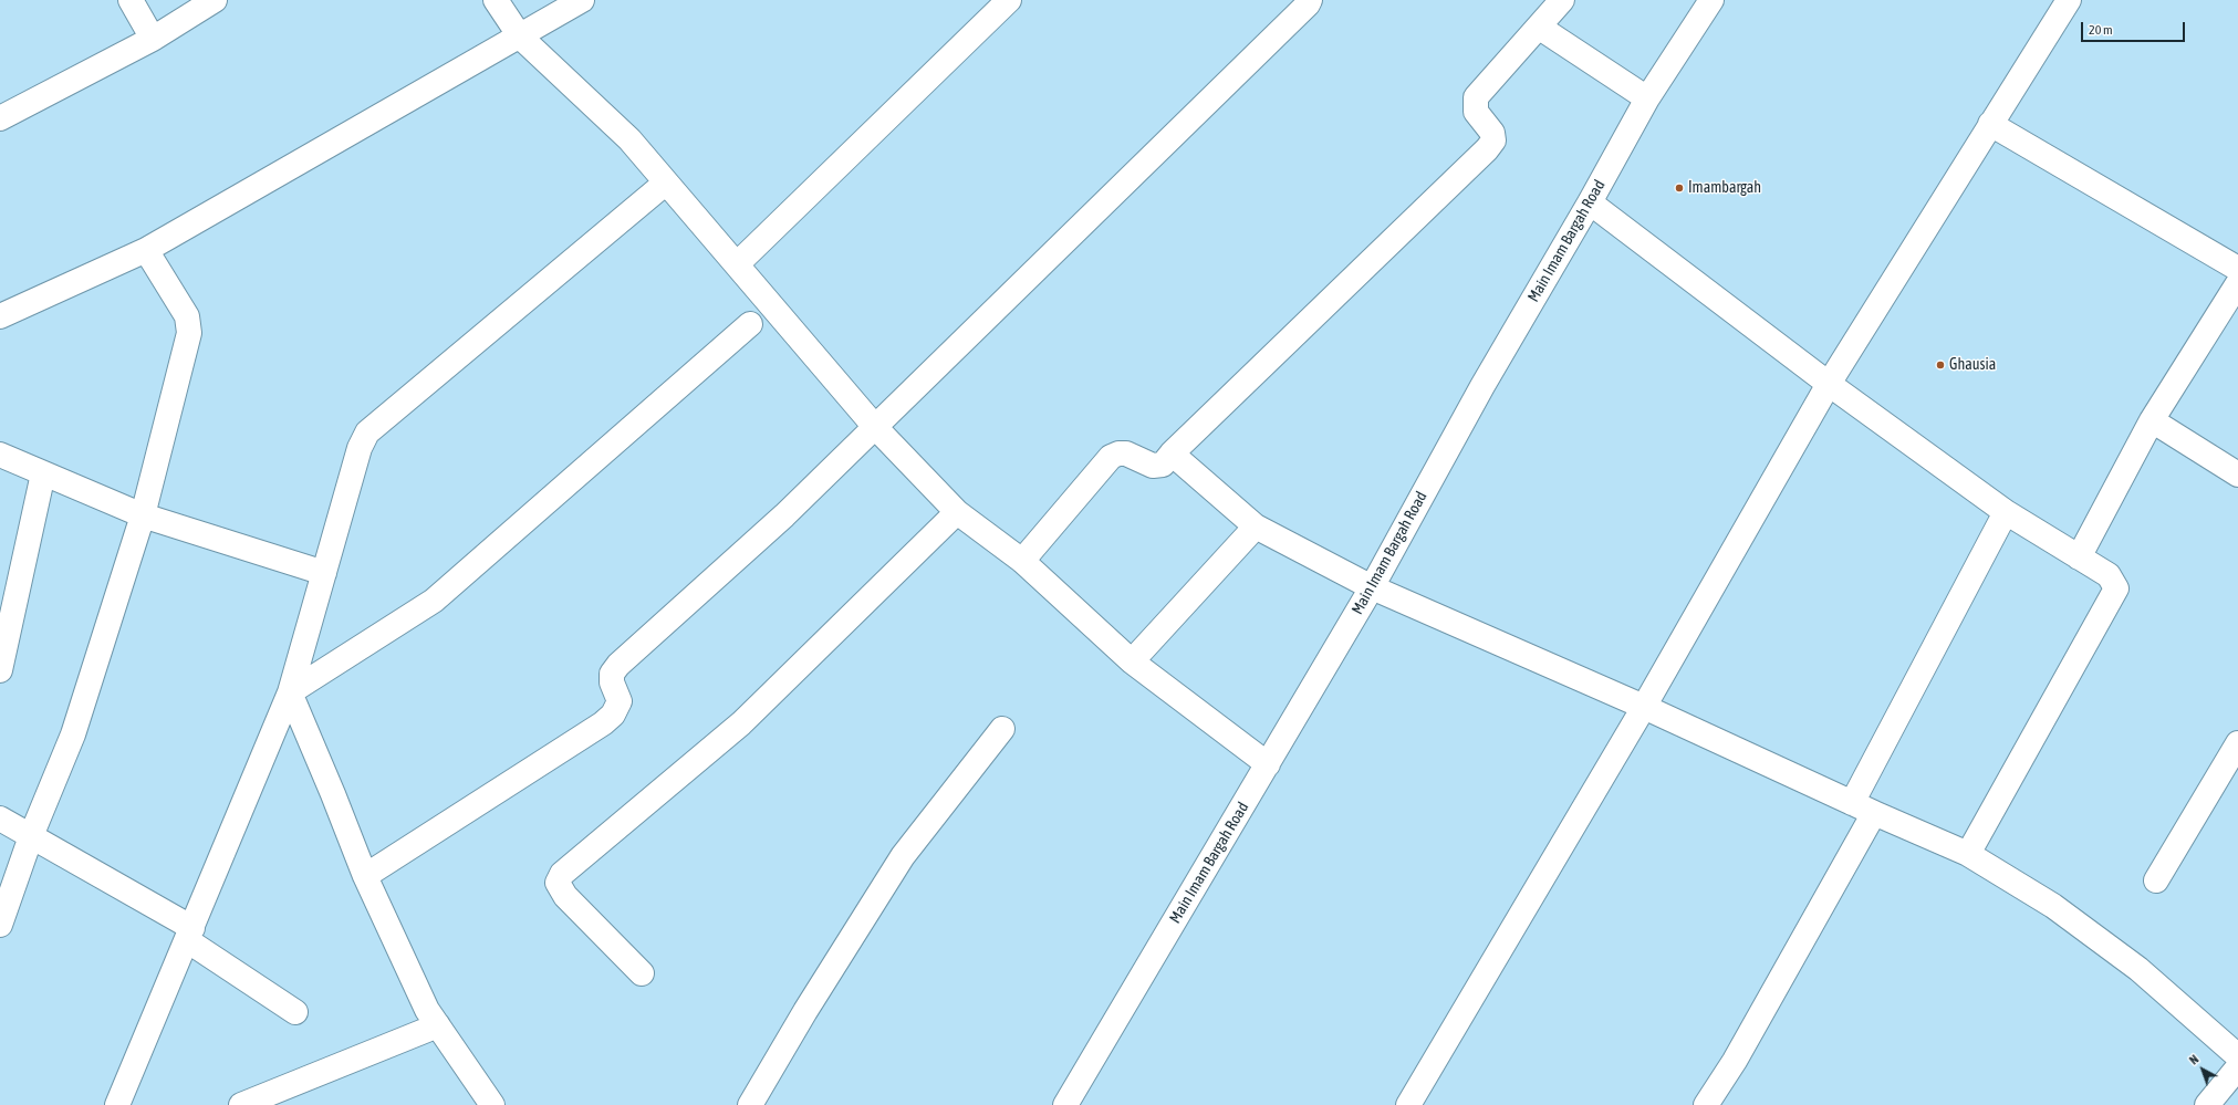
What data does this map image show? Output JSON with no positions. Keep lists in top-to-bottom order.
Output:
{
  "streets": {
    "street": ["Main Imam Bargah Road"]
  },
  "places": ["Imambargah", "Ghausia"],
  "scale_bar": "20 m",
  "north": "top left"
}
